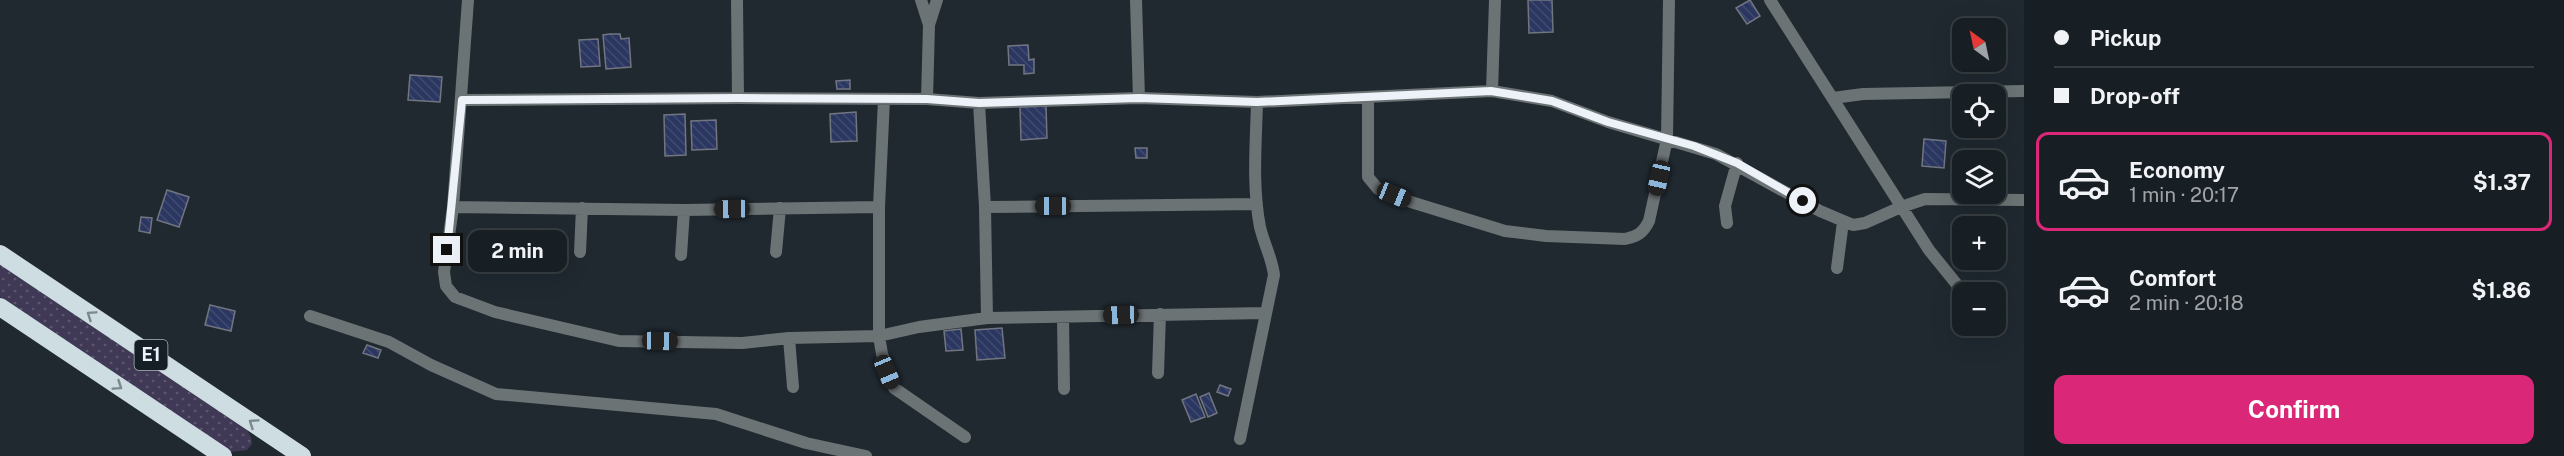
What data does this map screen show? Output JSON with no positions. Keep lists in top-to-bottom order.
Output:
{
  "streets": {
    "highway": ["E1"]
  },
  "north": "top left",
  "page": {
    "banner": ["Pickup", "Drop-off"],
    "map_buttons": ["+", "−"],
    "list": [
      {
        "name": "Economy",
        "note": "1 min · 20:17",
        "value": "$1.37"
      },
      {
        "name": "Comfort",
        "note": "2 min · 20:18",
        "value": "$1.86"
      }
    ],
    "bubble": "2 min",
    "buttons": "Confirm"
  }
}
